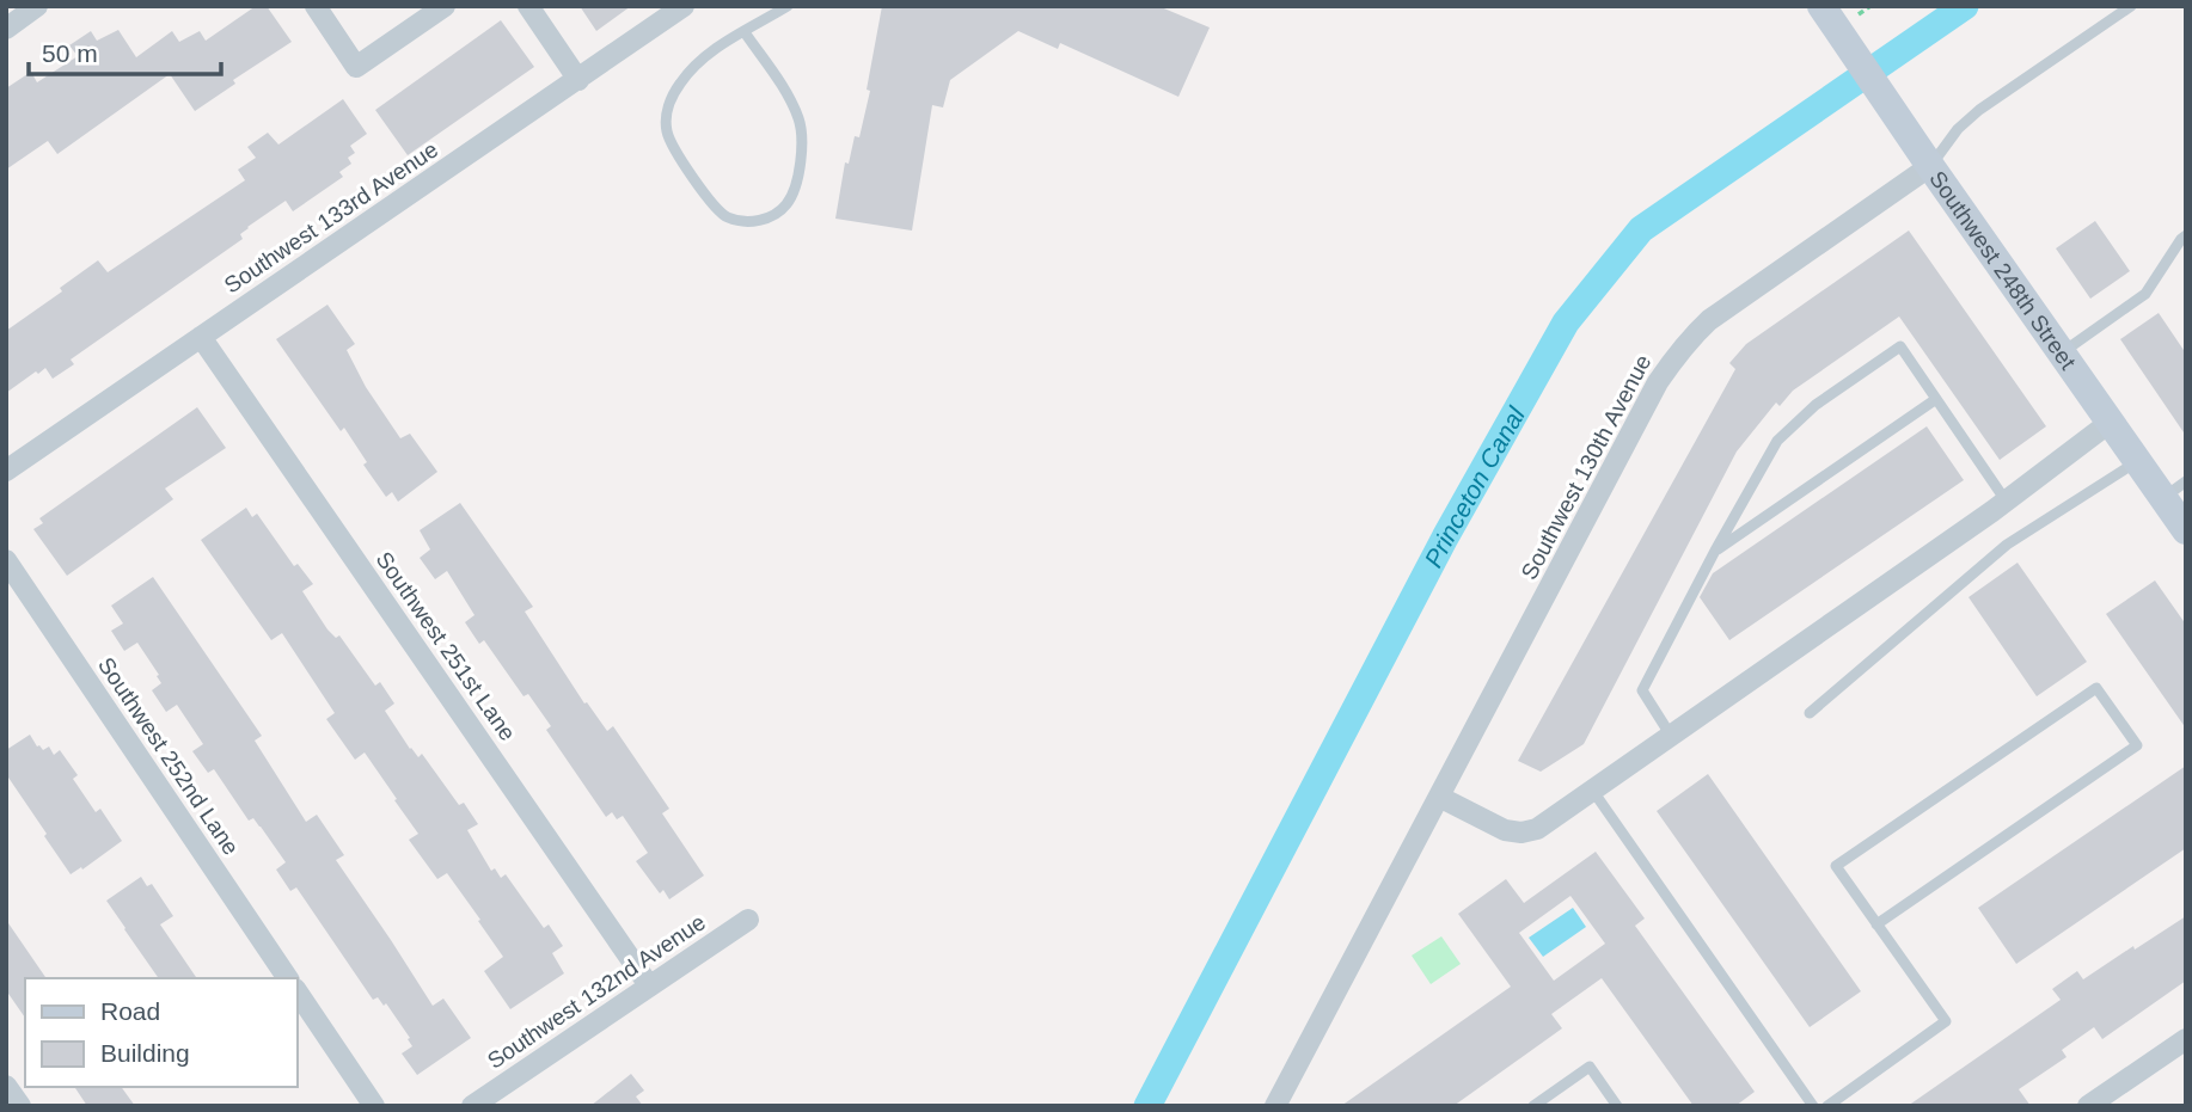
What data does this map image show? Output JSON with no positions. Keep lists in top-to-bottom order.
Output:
{
  "streets": {
    "street": [
      "Southwest 133rd Avenue",
      "Southwest 248th Street",
      "Southwest 130th Avenue",
      "Southwest 251st Lane",
      "Southwest 252nd Lane",
      "Southwest 132nd Avenue"
    ]
  },
  "crossings": [
    ["Southwest 133rd Avenue", "Southwest 251st Lane"],
    ["Southwest 248th Street", "Southwest 130th Avenue"],
    ["Southwest 251st Lane", "Southwest 132nd Avenue"]
  ],
  "water": ["Princeton Canal"],
  "legend": ["Road", "Building"],
  "scale_bar": "50 m"
}
